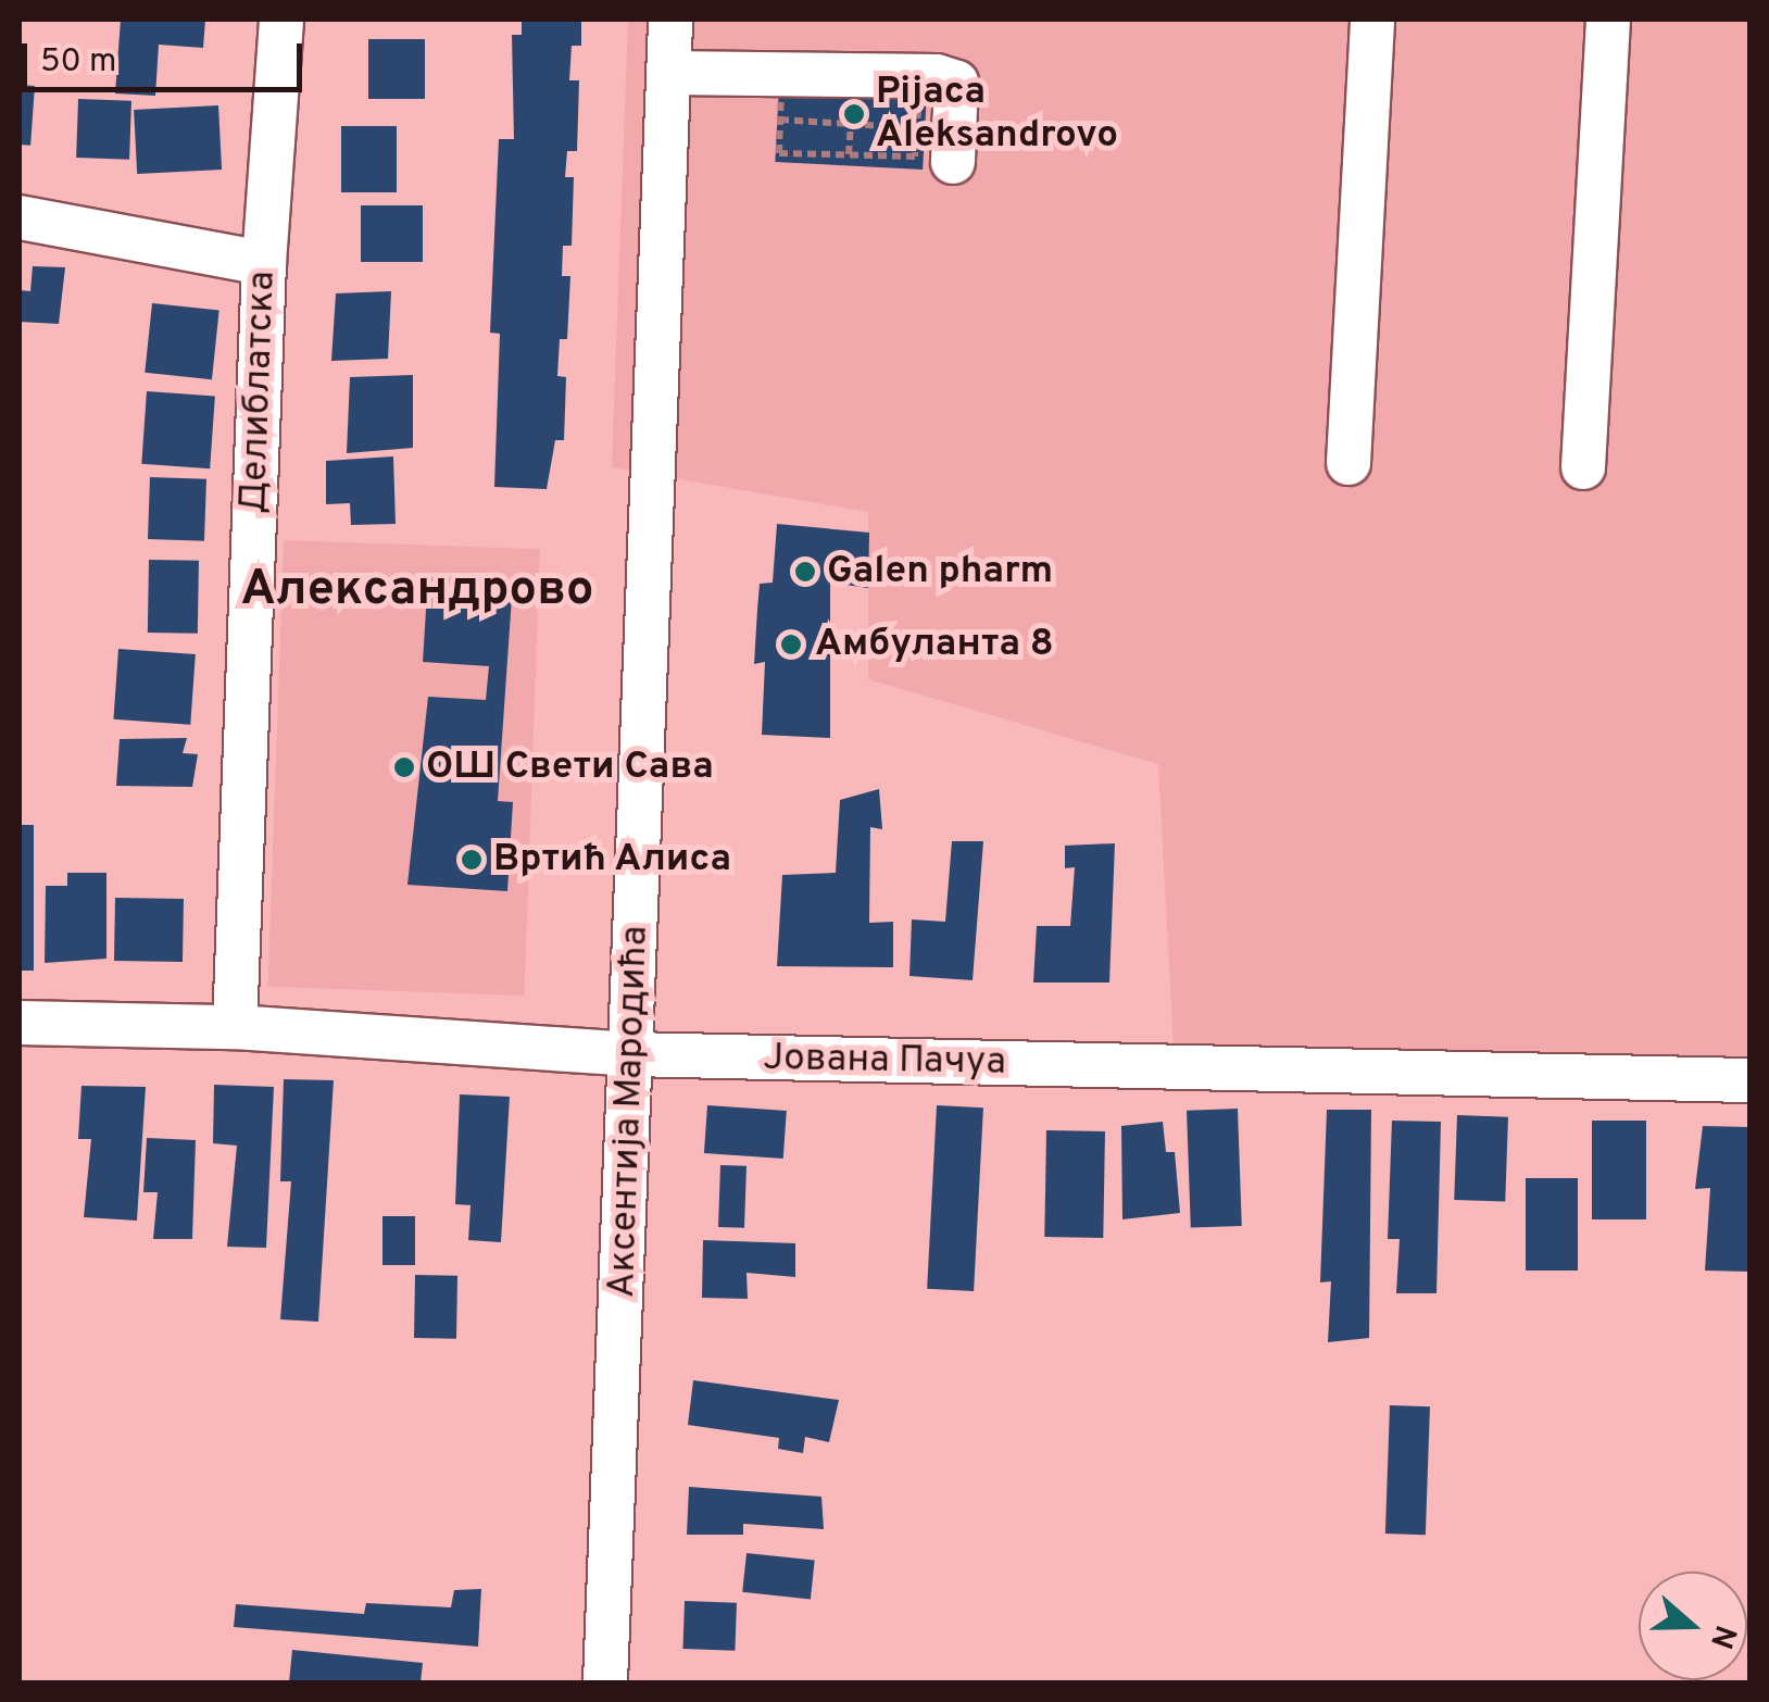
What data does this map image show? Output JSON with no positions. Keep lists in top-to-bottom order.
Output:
{
  "streets": {
    "street": ["Делиблатска", "Јована Пачуа", "Аксентија Мародића"]
  },
  "crossings": [
    ["Делиблатска", "Јована Пачуа"],
    ["Јована Пачуа", "Аксентија Мародића"]
  ],
  "districts": ["Александрово"],
  "places": [
    "Pijaca Aleksandrovo",
    "Galen pharm",
    "Амбуланта 8",
    "ОШ Свети Сава",
    "Вртић Алиса"
  ],
  "scale_bar": "50 m",
  "north": "right"
}
